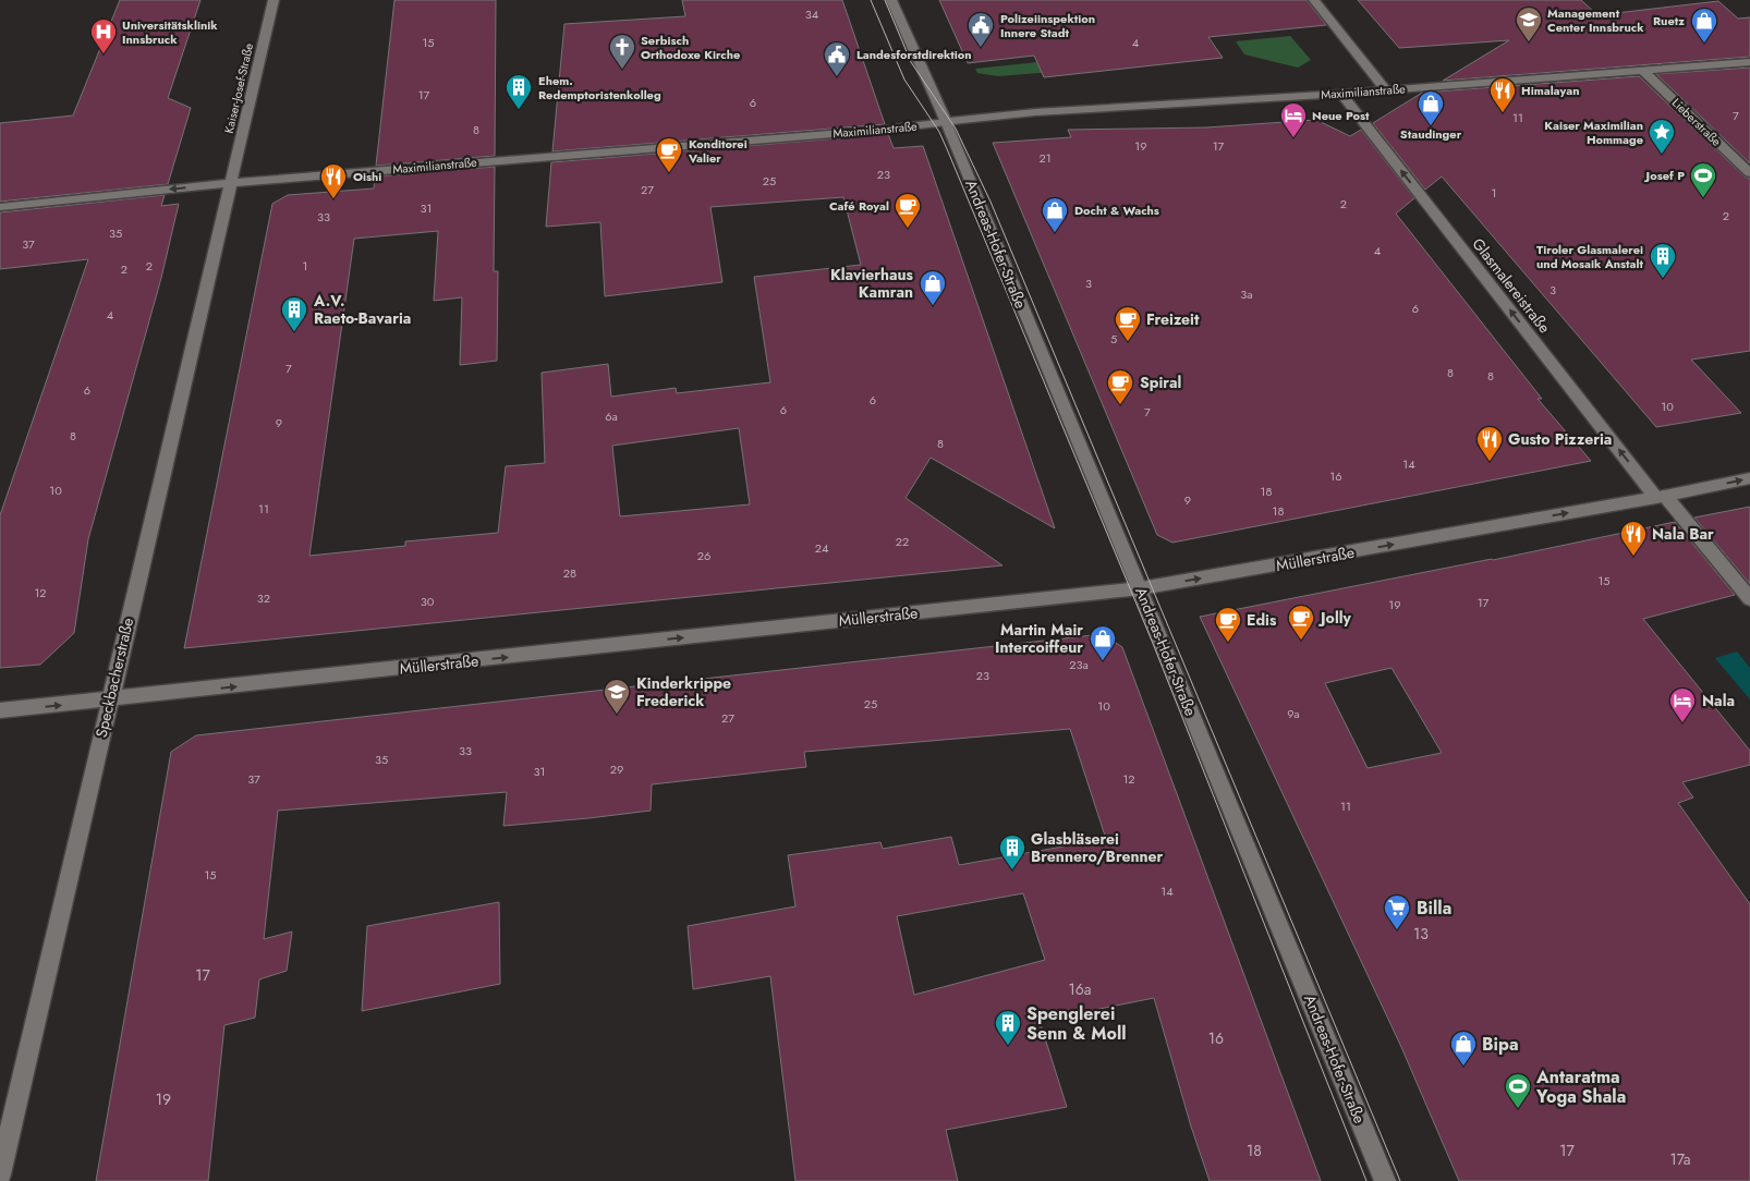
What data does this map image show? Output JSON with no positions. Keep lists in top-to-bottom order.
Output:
{
  "streets": {
    "street": [
      "Kaiser-Josef-Straße",
      "Maximilianstraße",
      "Lieberstraße",
      "Andreas-Hofer-Straße",
      "Glasmalereistraße",
      "Müllerstraße",
      "Speckbacherstraße"
    ]
  },
  "crossings": [
    ["Kaiser-Josef-Straße", "Maximilianstraße"],
    ["Kaiser-Josef-Straße", "Speckbacherstraße"],
    ["Maximilianstraße", "Lieberstraße"],
    ["Maximilianstraße", "Andreas-Hofer-Straße"],
    ["Maximilianstraße", "Glasmalereistraße"],
    ["Maximilianstraße", "Speckbacherstraße"],
    ["Andreas-Hofer-Straße", "Müllerstraße"],
    ["Glasmalereistraße", "Müllerstraße"],
    ["Müllerstraße", "Speckbacherstraße"]
  ],
  "one_way": ["Glasmalereistraße", "Müllerstraße"],
  "places": {
    "school or university": ["Management Center Innsbruck", "Kinderkrippe Frederick"],
    "shop": [
      "Ruetz",
      "Staudinger",
      "Docht & Wachs",
      "Klavierhaus Kamran",
      "Martin Mair Intercoiffeur",
      "Bipa"
    ],
    "public building": ["Polizeiinspektion Innere Stadt", "Landesforstdirektion"],
    "hospital": ["Universitätsklinik Innsbruck"],
    "church": ["Serbisch Orthodoxe Kirche"],
    "building": [
      "Ehem. Redemptoristenkolleg",
      "Tiroler Glasmalerei und Mosaik Anstalt",
      "A.V. Raeto-Bavaria",
      "Glasbläserei Brennero/Brenner",
      "Spenglerei Senn & Moll"
    ],
    "restaurant": [
      "Himalayan",
      "Oishi",
      "Gusto Pizzeria",
      "Nala Bar"
    ],
    "hotel": ["Neue Post", "Nala"],
    "place": ["Kaiser Maximilian Hommage"],
    "cafe": [
      "Konditorei Valier",
      "Café Royal",
      "Freizeit",
      "Spiral",
      "Jolly",
      "Edis"
    ],
    "sports": ["Josef P", "Antaratma Yoga Shala"],
    "supermarket": ["Billa"]
  },
  "house_numbers": [
    "34",
    "15",
    "4",
    "17",
    "6",
    "7",
    "11",
    "8",
    "19",
    "17",
    "21",
    "23",
    "25",
    "27",
    "1",
    "2",
    "31",
    "2",
    "33",
    "35",
    "37",
    "4",
    "2",
    "1",
    "2",
    "3",
    "3",
    "3a",
    "6",
    "4",
    "5",
    "7",
    "8",
    "8",
    "6",
    "6",
    "10",
    "6",
    "7",
    "6a",
    "9",
    "8",
    "8",
    "14",
    "16",
    "10",
    "18",
    "9",
    "11",
    "18",
    "22",
    "24",
    "26",
    "28",
    "15",
    "12",
    "32",
    "30",
    "17",
    "19",
    "23a",
    "23",
    "25",
    "10",
    "9a",
    "27",
    "33",
    "35",
    "29",
    "31",
    "37",
    "12",
    "11",
    "15",
    "14",
    "13",
    "17",
    "16a",
    "16",
    "19",
    "18",
    "17",
    "17a"
  ]
}
